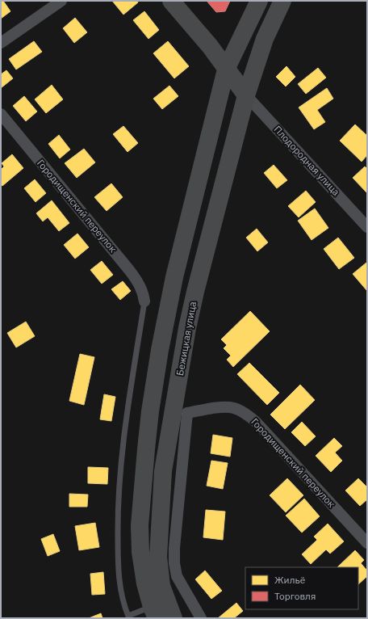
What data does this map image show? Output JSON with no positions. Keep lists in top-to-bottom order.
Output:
{
  "streets": {
    "main road": ["Бежицкая улица"],
    "street": ["Плодородная улица", "Городищенский переулок"]
  },
  "crossings": [
    ["Плодородная улица", "Бежицкая улица"]
  ],
  "legend": ["Жильё", "Торговля"]
}
